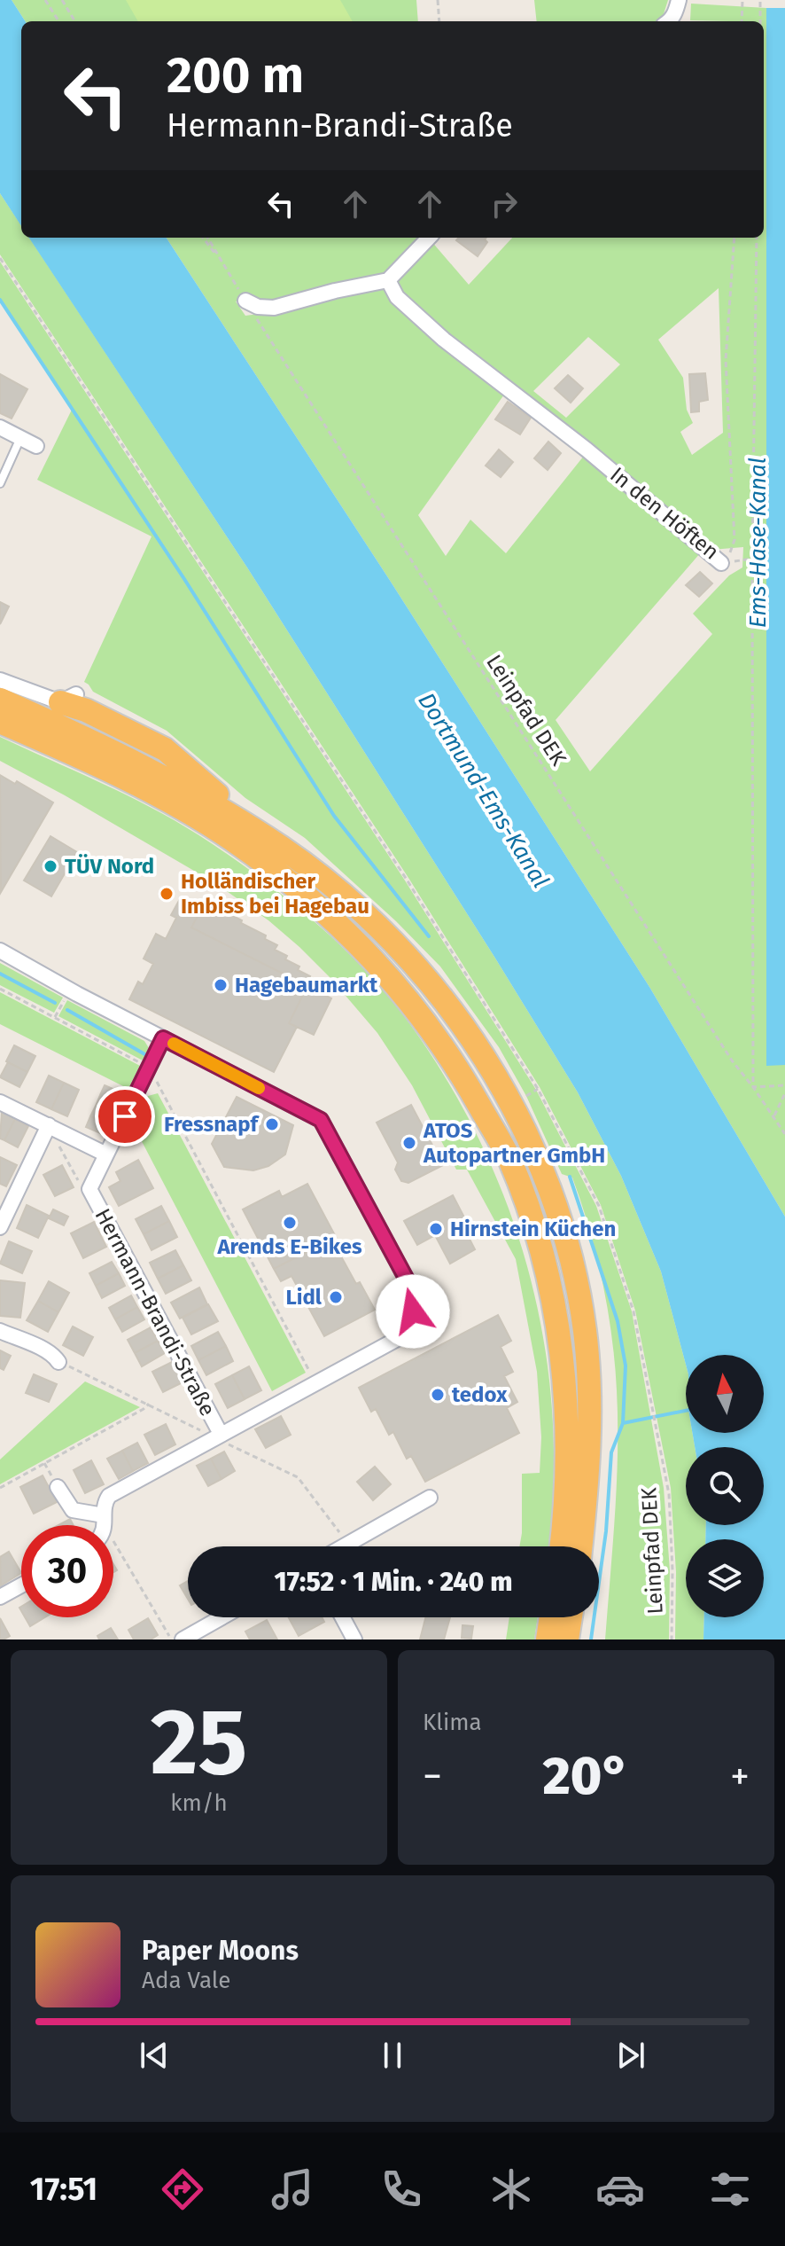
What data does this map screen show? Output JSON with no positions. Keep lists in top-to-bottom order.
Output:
{
  "streets": {
    "street": ["In den Höften", "Hermann-Brandi-Straße"],
    "path": ["Leinpfad DEK"]
  },
  "water": ["Ems-Hase-Kanal", "Dortmund-Ems-Kanal"],
  "places": [
    "TÜV Nord",
    "Holländischer Imbiss bei Hagebau",
    "Hagebaumarkt",
    "Fressnapf",
    "ATOS Autopartner GmbH",
    "Arends E-Bikes",
    "Hirnstein Küchen",
    "Lidl",
    "tedox"
  ],
  "north": "top",
  "page": {
    "turn": ["200 m", "Hermann-Brandi-Straße"],
    "limit": "30",
    "trip": "17:52 · 1 Min. · 240 m",
    "tile": [
      ["25", "km/h"],
      "Klima"
    ],
    "heat": ["−", "20°", "+"],
    "song": ["Paper Moons", "Ada Vale"],
    "tabs": "17:51"
  }
}
